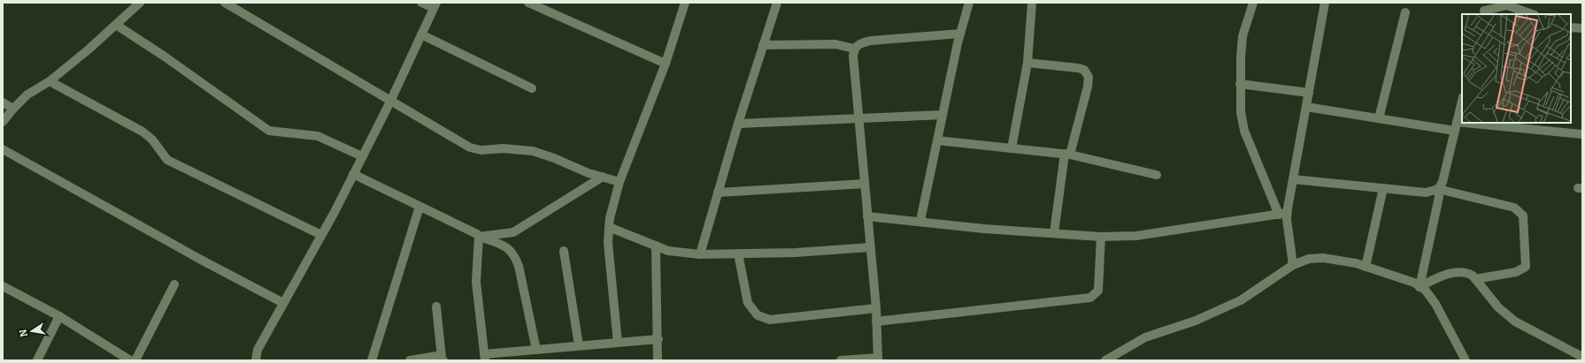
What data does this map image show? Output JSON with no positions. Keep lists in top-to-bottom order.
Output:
{
  "north": "left"
}
